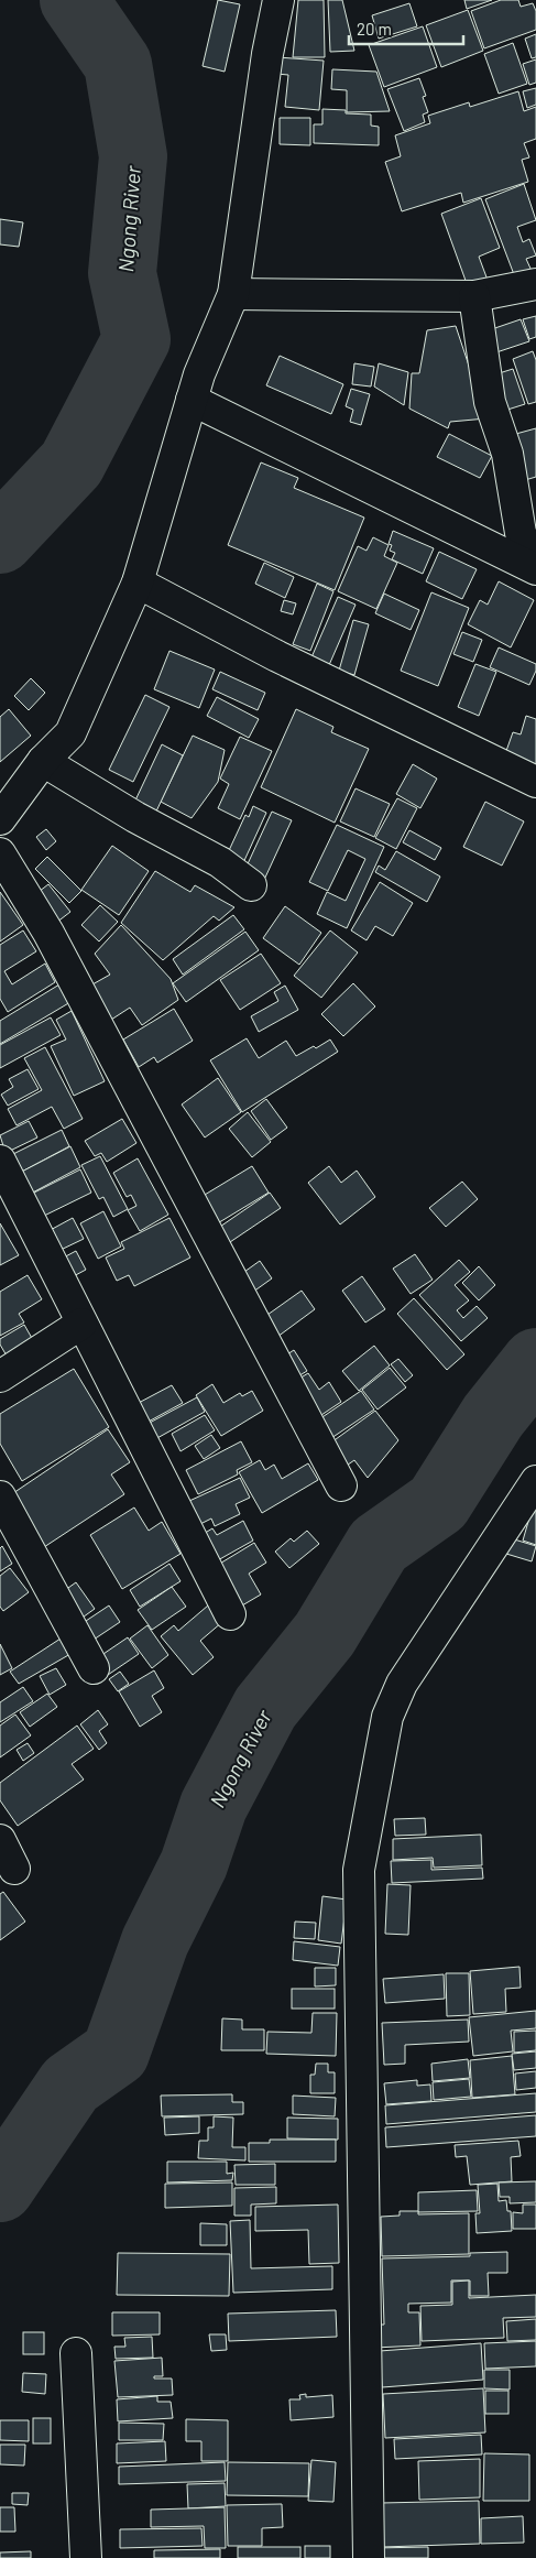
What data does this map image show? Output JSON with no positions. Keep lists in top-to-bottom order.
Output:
{
  "water": ["Ngong River"],
  "scale_bar": "20 m"
}
